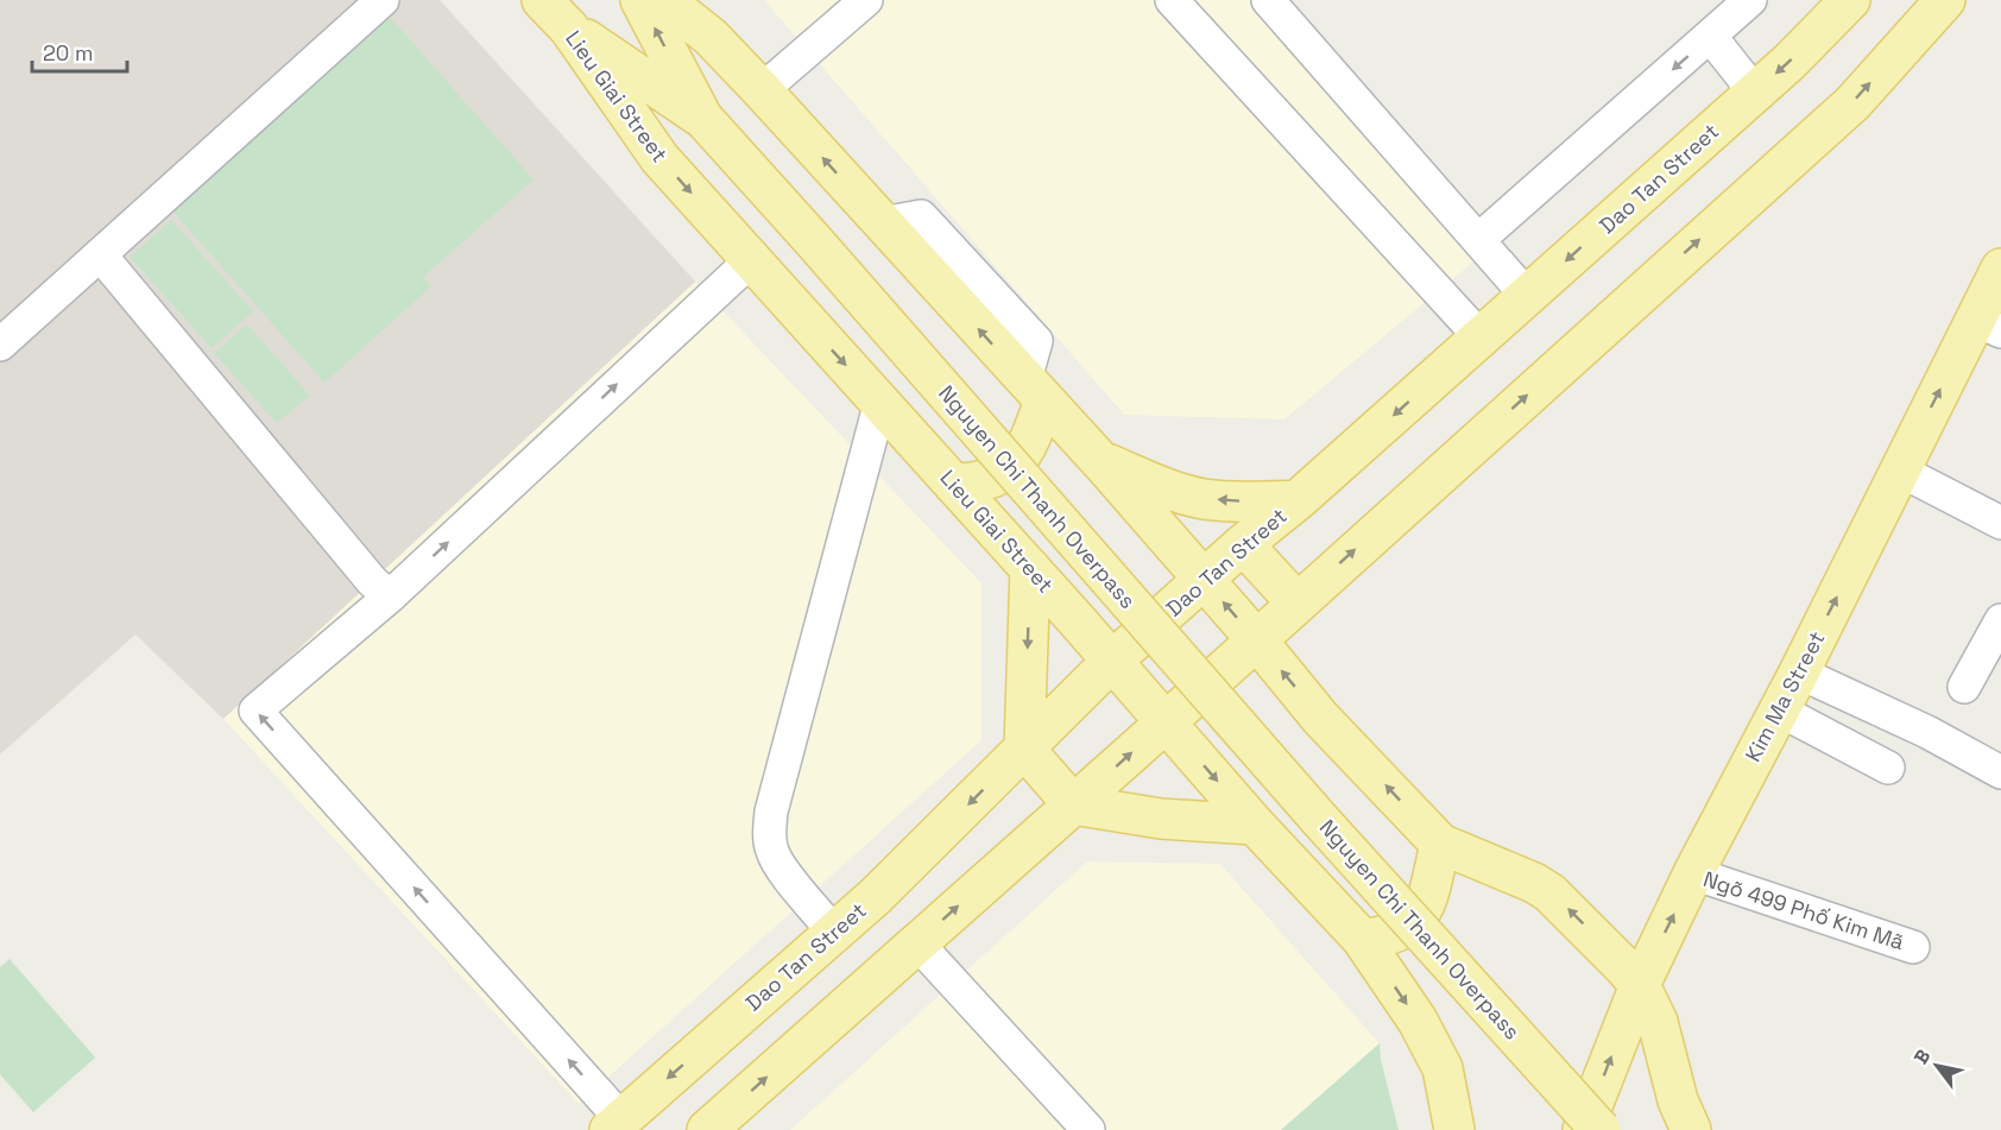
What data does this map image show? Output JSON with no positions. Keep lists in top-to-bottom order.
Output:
{
  "streets": {
    "main road": [
      "Lieu Giai Street",
      "Dao Tan Street",
      "Nguyen Chi Thanh Overpass",
      "Kim Ma Street"
    ],
    "lane": ["Ngõ 499 Phố Kim Mã"]
  },
  "crossings": [
    ["Lieu Giai Street", "Dao Tan Street"],
    ["Lieu Giai Street", "Nguyen Chi Thanh Overpass"],
    ["Kim Ma Street", "Ngõ 499 Phố Kim Mã"]
  ],
  "scale_bar": "20 m",
  "north": "top left"
}
